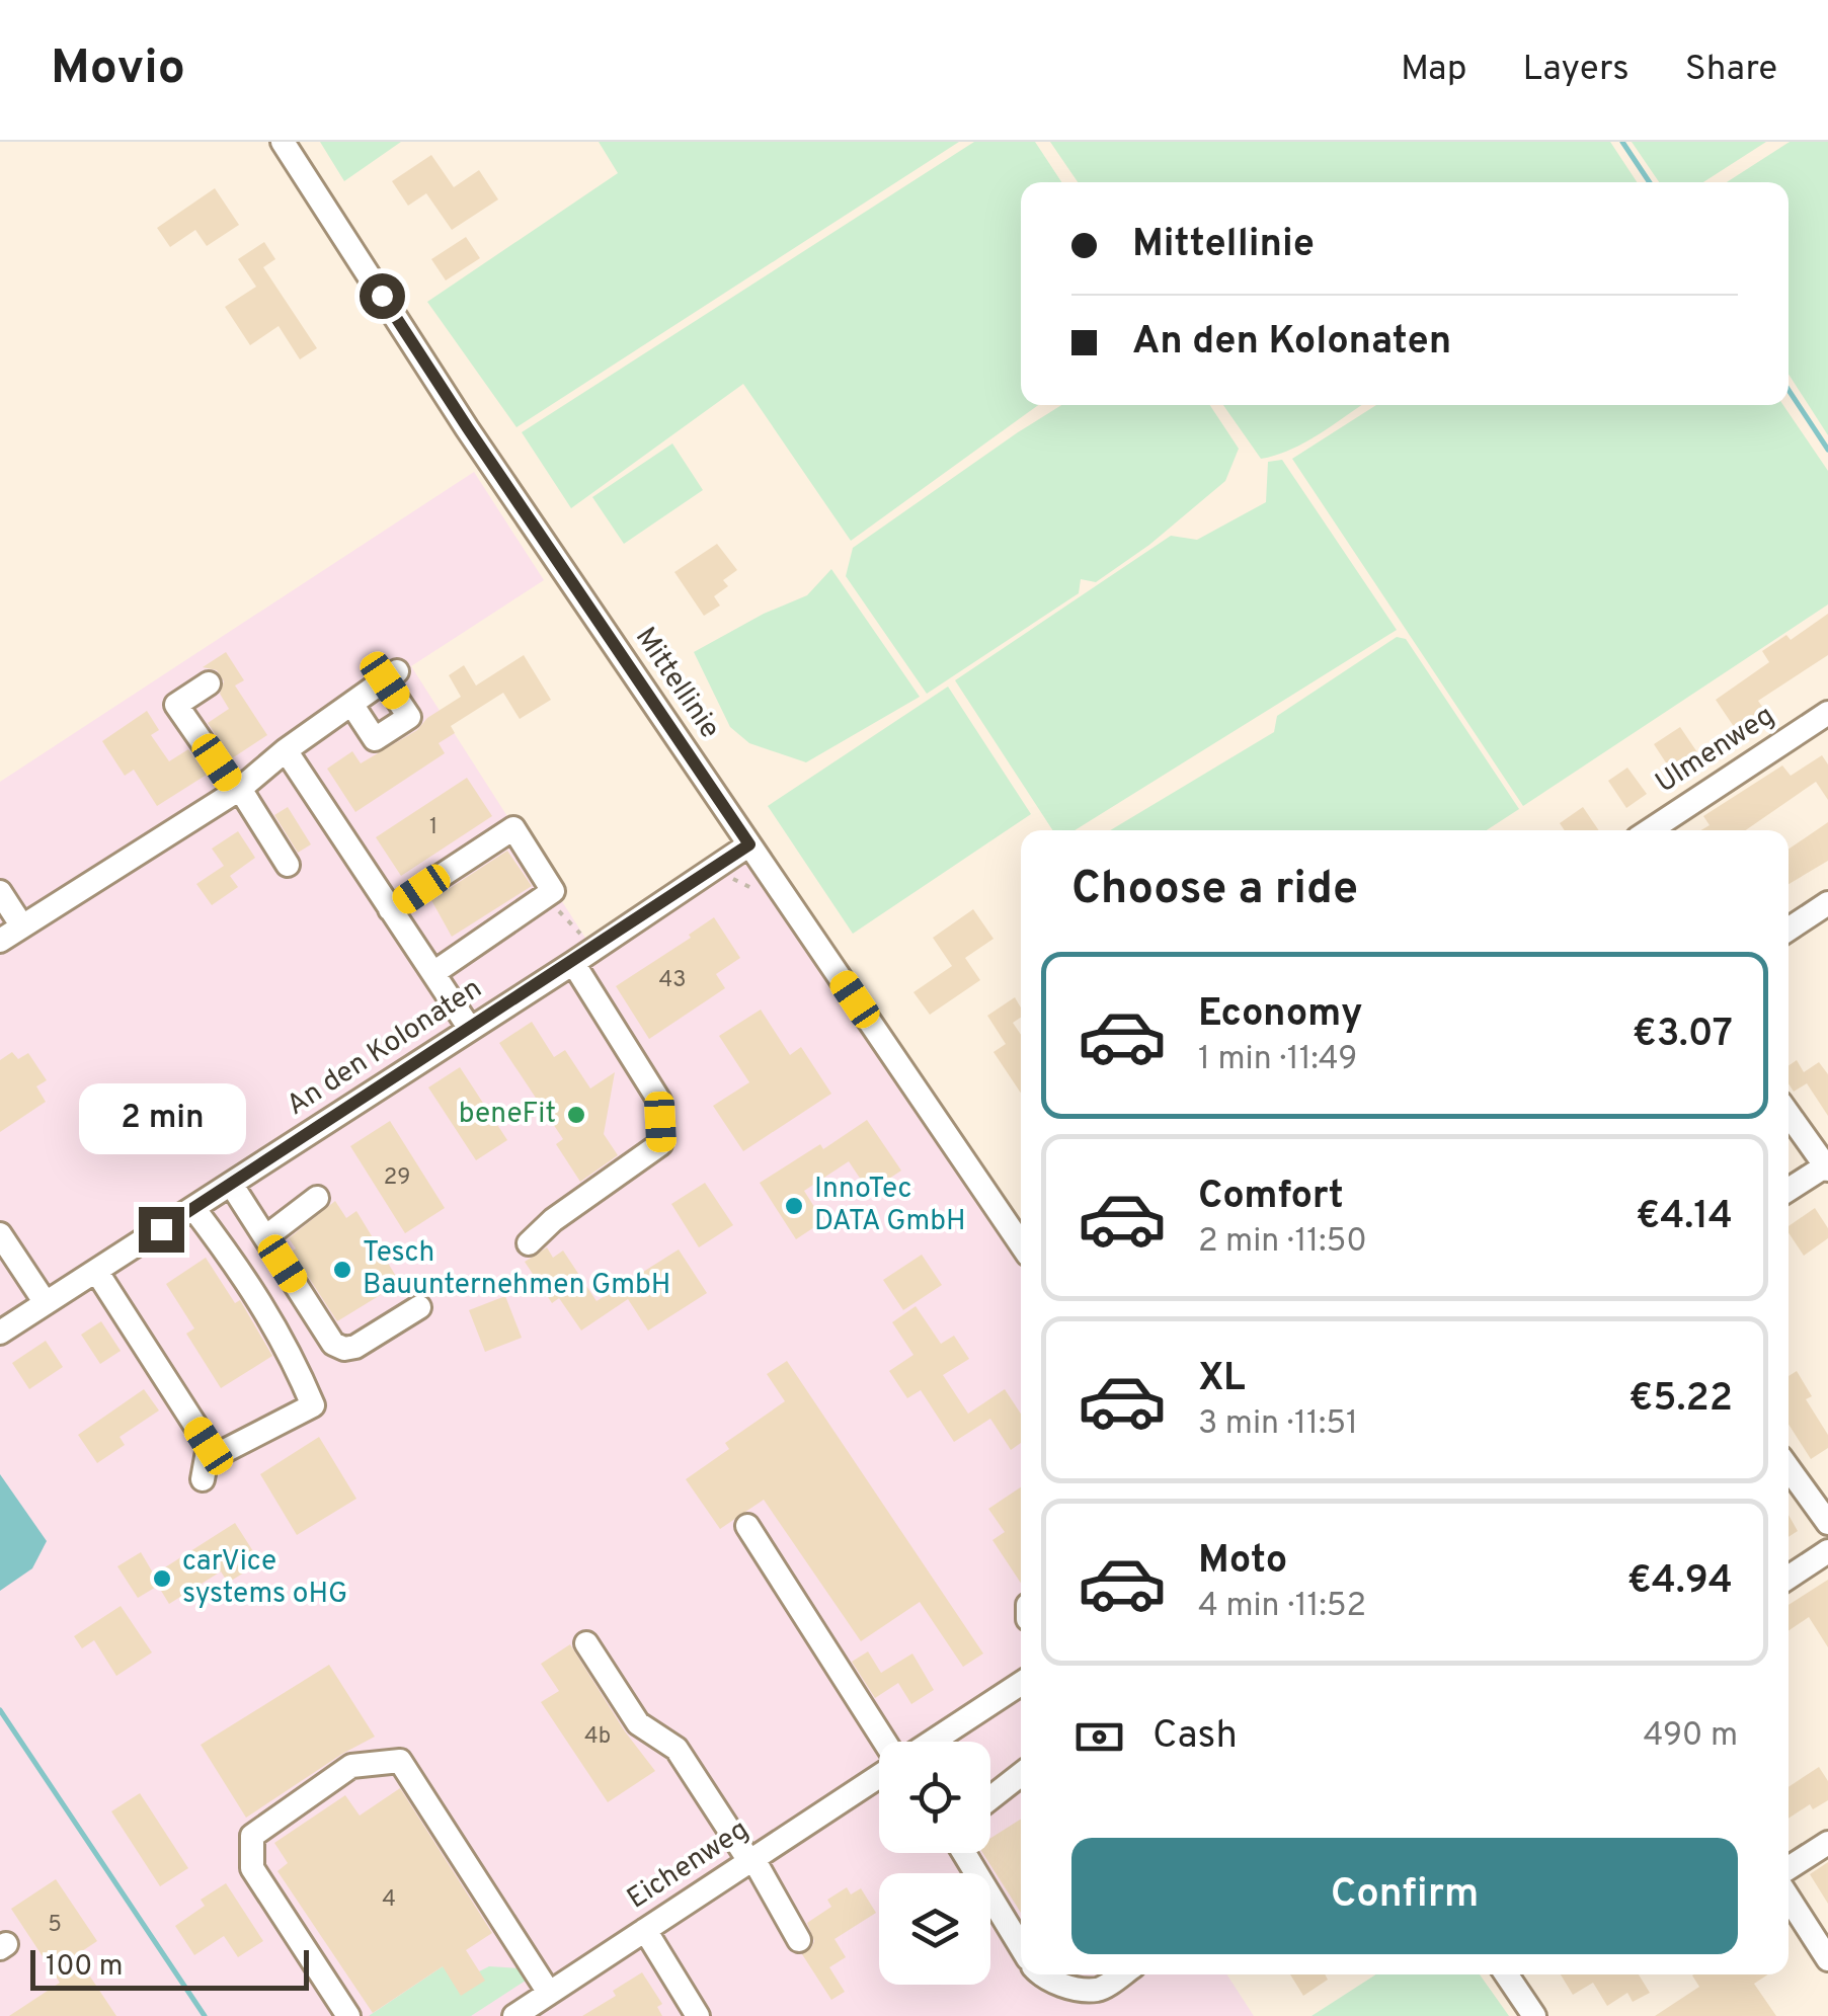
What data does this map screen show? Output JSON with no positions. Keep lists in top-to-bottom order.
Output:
{
  "streets": {
    "street": [
      "Mittellinie",
      "Ulmenweg",
      "An den Kolonaten",
      "Eichenweg"
    ]
  },
  "crossings": [
    ["Mittellinie", "An den Kolonaten"]
  ],
  "places": [
    "beneFit",
    "InnoTec DATA GmbH",
    "Tesch Bauunternehmen GmbH",
    "carVice systems oHG"
  ],
  "house_numbers": [
    "1",
    "43",
    "29",
    "4b",
    "4",
    "5"
  ],
  "scale_bar": "100 m",
  "page": {
    "header": "Movio",
    "nav": ["Map", "Layers", "Share"],
    "banner": ["Mittellinie", "An den Kolonaten"],
    "heading": "Choose a ride",
    "list": [
      {
        "name": "Economy",
        "note": "1 min · 11:49",
        "value": "€3.07"
      },
      {
        "name": "Comfort",
        "note": "2 min · 11:50",
        "value": "€4.14"
      },
      {
        "name": "XL",
        "note": "3 min · 11:51",
        "value": "€5.22"
      },
      {
        "name": "Moto",
        "note": "4 min · 11:52",
        "value": "€4.94"
      }
    ],
    "bubble": "2 min",
    "pay": ["Cash", "490 m"],
    "buttons": "Confirm",
    "scale": "100 m"
  }
}
